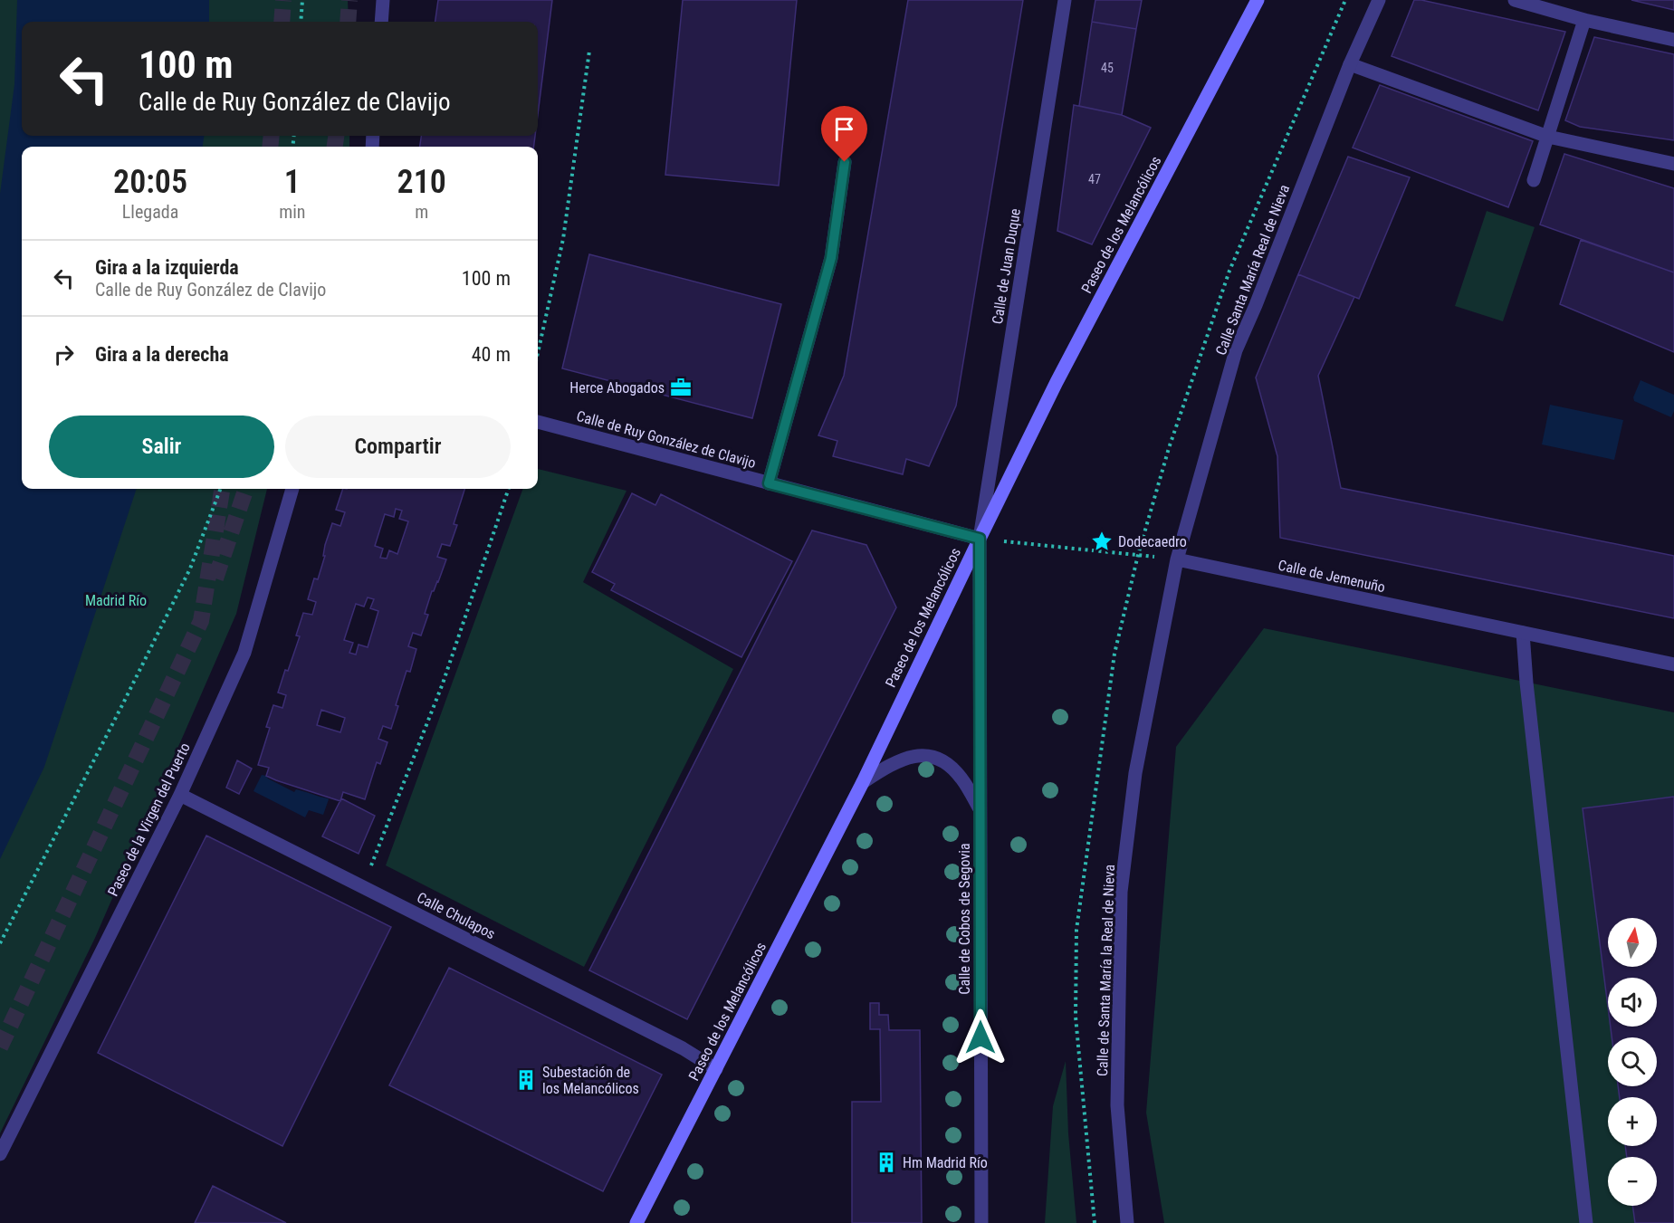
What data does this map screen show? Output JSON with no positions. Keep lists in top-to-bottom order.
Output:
{
  "streets": {
    "street": [
      "Paseo de los Melancólicos",
      "Calle de Juan Duque",
      "Calle Santa María Real de Nieva",
      "Calle de Ruy González de Clavijo",
      "Calle de Jemenuño",
      "Paseo de la Virgen del Puerto",
      "Calle Chulapos",
      "Calle de Cobos de Segovia",
      "Calle de Santa María la Real de Nieva"
    ]
  },
  "crossings": [
    ["Paseo de los Melancólicos", "Calle de Juan Duque"],
    ["Paseo de los Melancólicos", "Calle de Ruy González de Clavijo"],
    ["Paseo de los Melancólicos", "Calle Chulapos"],
    ["Paseo de los Melancólicos", "Calle de Cobos de Segovia"],
    ["Calle de Juan Duque", "Calle de Ruy González de Clavijo"],
    ["Calle de Juan Duque", "Calle de Cobos de Segovia"],
    ["Calle Santa María Real de Nieva", "Calle de Jemenuño"],
    ["Calle Santa María Real de Nieva", "Calle de Santa María la Real de Nieva"],
    ["Calle de Ruy González de Clavijo", "Calle de Cobos de Segovia"],
    ["Calle de Jemenuño", "Calle de Santa María la Real de Nieva"],
    ["Paseo de la Virgen del Puerto", "Calle Chulapos"]
  ],
  "parks": ["Madrid Río"],
  "places": {
    "office": ["Herce Abogados"],
    "place": ["Dodecaedro"],
    "building": ["Subestación de los Melancólicos", "Hm Madrid Río"]
  },
  "house_numbers": ["45", "47"],
  "north": "top",
  "page": {
    "turn": ["100 m", "Calle de Ruy González de Clavijo"],
    "eta": [
      "20:05",
      "Llegada",
      "1",
      "min",
      "210",
      "m"
    ],
    "list": [
      {
        "name": "Gira a la izquierda",
        "note": "Calle de Ruy González de Clavijo",
        "value": "100 m"
      },
      {
        "name": "Gira a la derecha",
        "value": "40 m"
      }
    ],
    "buttons": ["Salir", "Compartir"],
    "map_buttons": ["+", "−"]
  }
}
